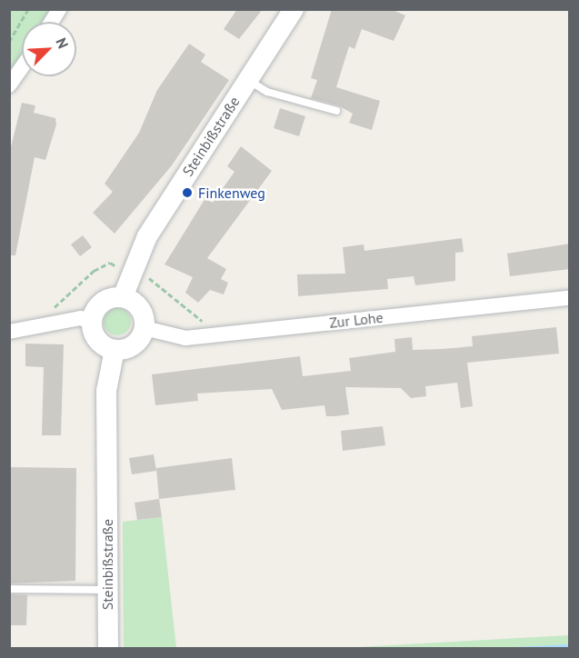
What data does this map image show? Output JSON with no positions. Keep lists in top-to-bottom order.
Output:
{
  "streets": {
    "street": ["Steinbißstraße", "Zur Lohe"]
  },
  "crossings": [
    ["Steinbißstraße", "Zur Lohe"]
  ],
  "places": ["Finkenweg"],
  "north": "top right"
}
